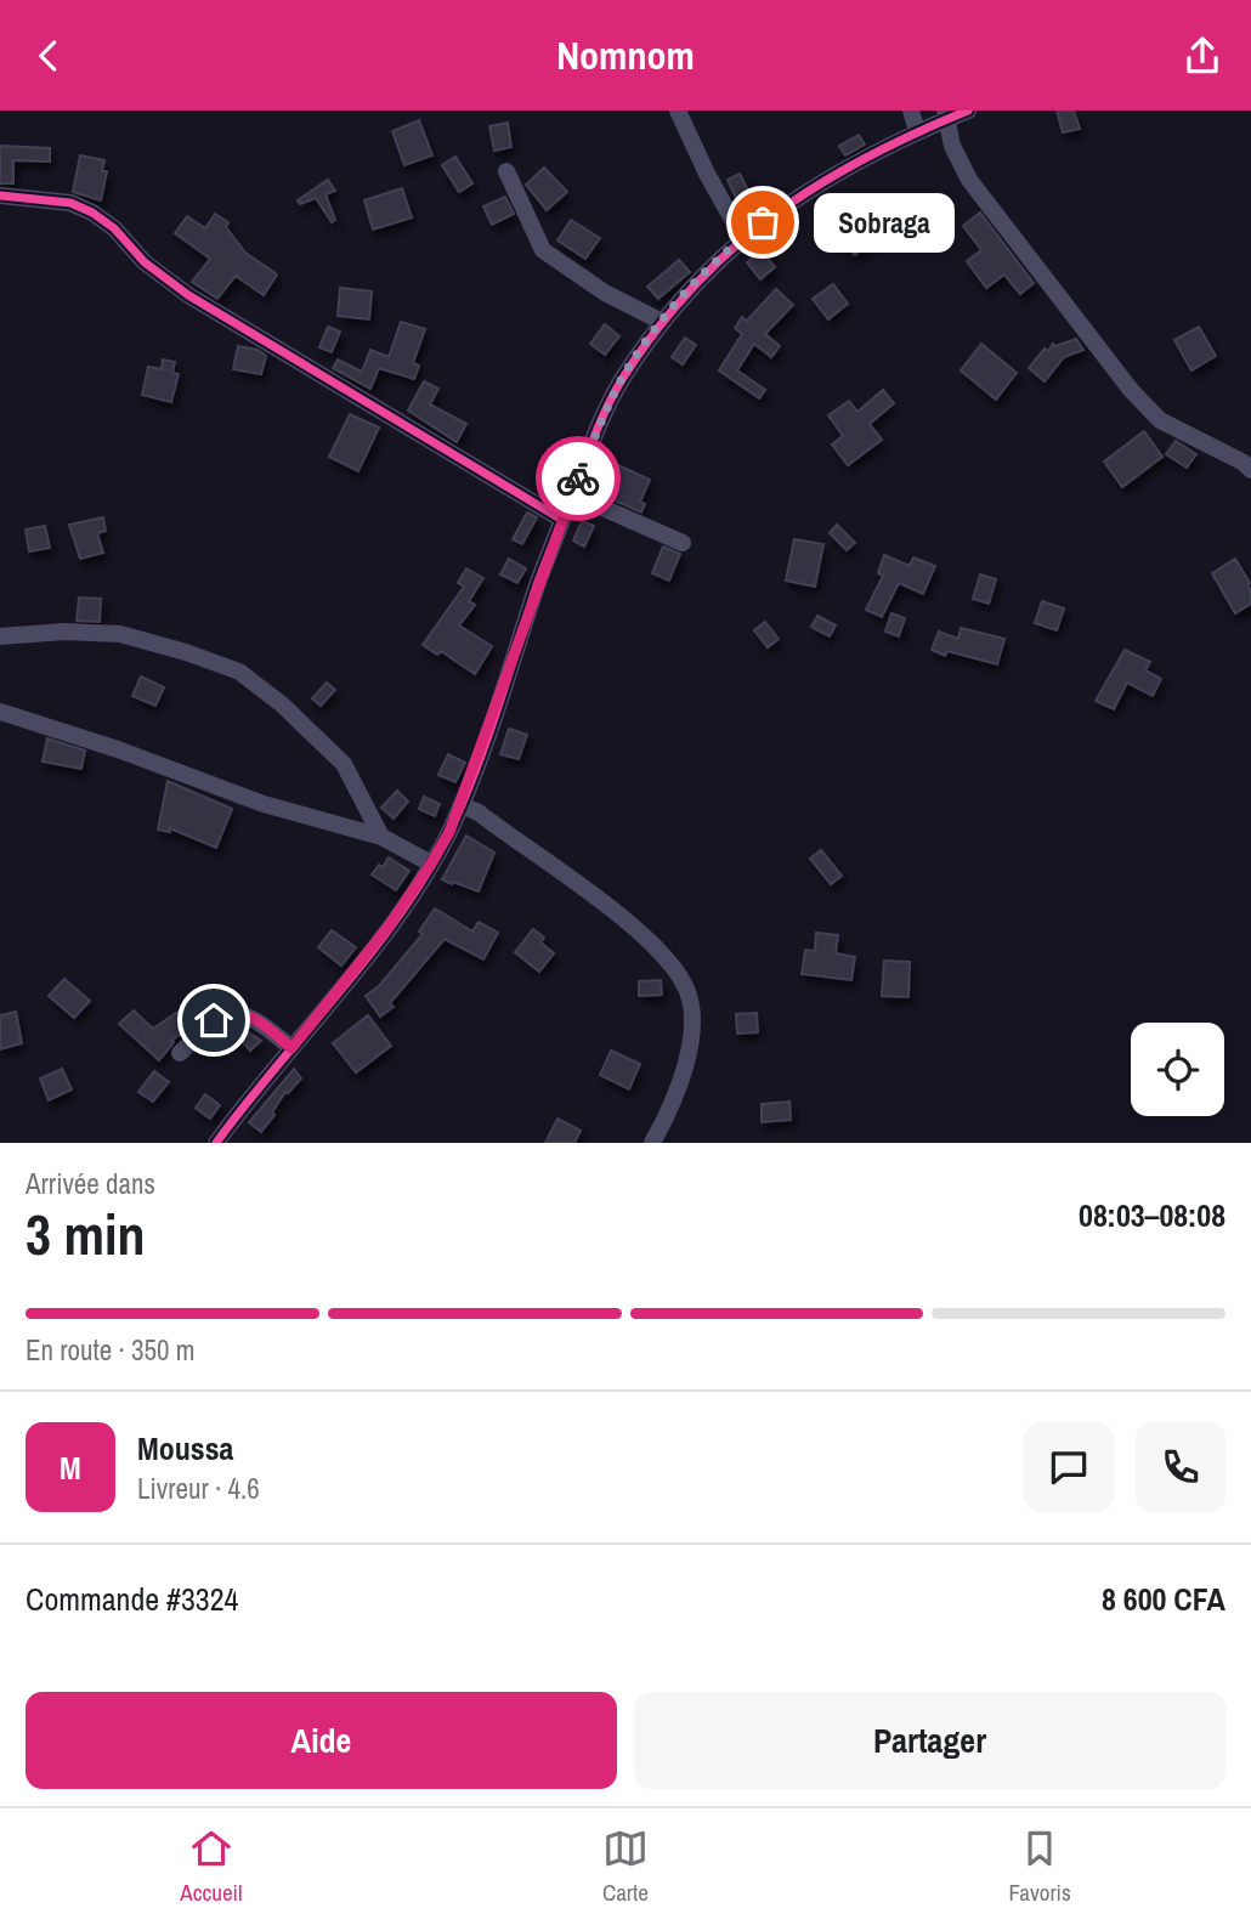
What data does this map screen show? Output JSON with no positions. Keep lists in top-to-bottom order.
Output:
{
  "places": ["Sobraga"],
  "page": {
    "header": "Nomnom",
    "bubble": "Sobraga",
    "heading": ["3 min", "Arrivée dans", "08:03–08:08"],
    "panel": [
      "Moussa",
      "Livreur · 4.6",
      "Commande #3324",
      "8 600 CFA"
    ],
    "bar": "En route · 350 m",
    "round": "M",
    "buttons": ["Aide", "Partager"],
    "tabs": ["Accueil", "Carte", "Favoris"]
  }
}
